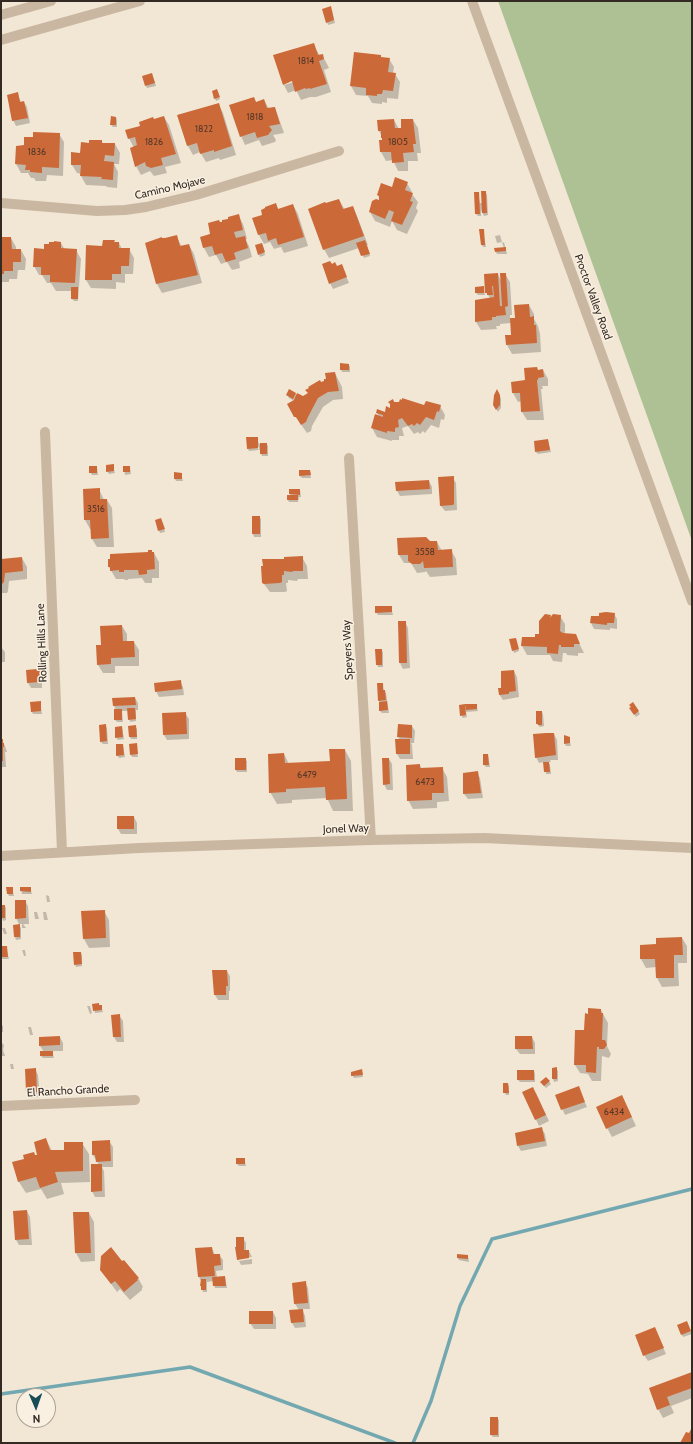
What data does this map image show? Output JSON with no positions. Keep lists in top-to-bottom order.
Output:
{
  "streets": {
    "street": [
      "Camino Mojave",
      "Proctor Valley Road",
      "Rolling Hills Lane",
      "Speyers Way",
      "Jonel Way",
      "El Rancho Grande"
    ]
  },
  "crossings": [
    ["Rolling Hills Lane", "Jonel Way"],
    ["Speyers Way", "Jonel Way"]
  ],
  "house_numbers": [
    "1814",
    "1818",
    "1822",
    "1826",
    "1805",
    "1836",
    "3516",
    "3558",
    "6479",
    "6473",
    "6434"
  ],
  "north": "bottom"
}
